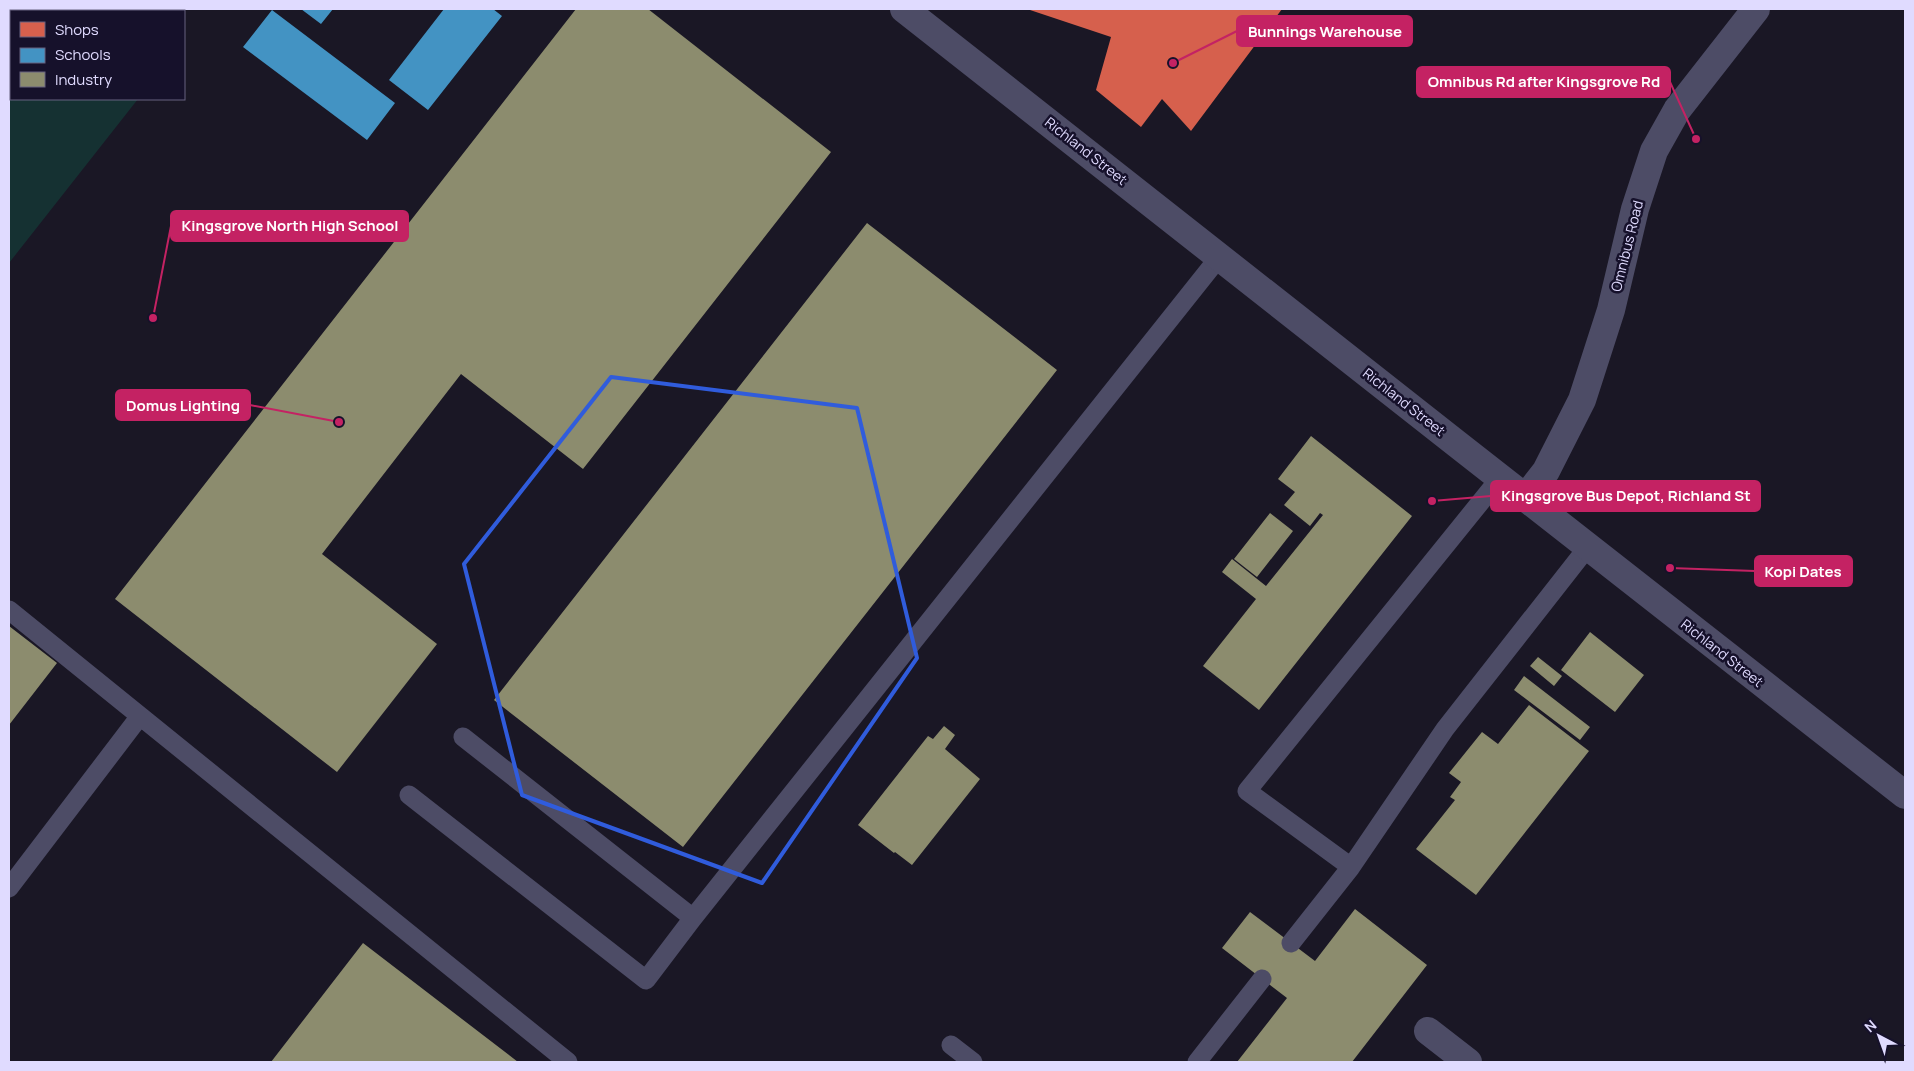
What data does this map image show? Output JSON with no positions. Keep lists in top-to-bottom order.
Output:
{
  "streets": {
    "street": ["Richland Street", "Omnibus Road"]
  },
  "crossings": [
    ["Richland Street", "Omnibus Road"]
  ],
  "places": [
    "Bunnings Warehouse",
    "Omnibus Rd after Kingsgrove Rd",
    "Kingsgrove North High School",
    "Domus Lighting",
    "Kingsgrove Bus Depot, Richland St",
    "Kopi Dates"
  ],
  "legend": ["Shops", "Schools", "Industry"],
  "north": "top left"
}
